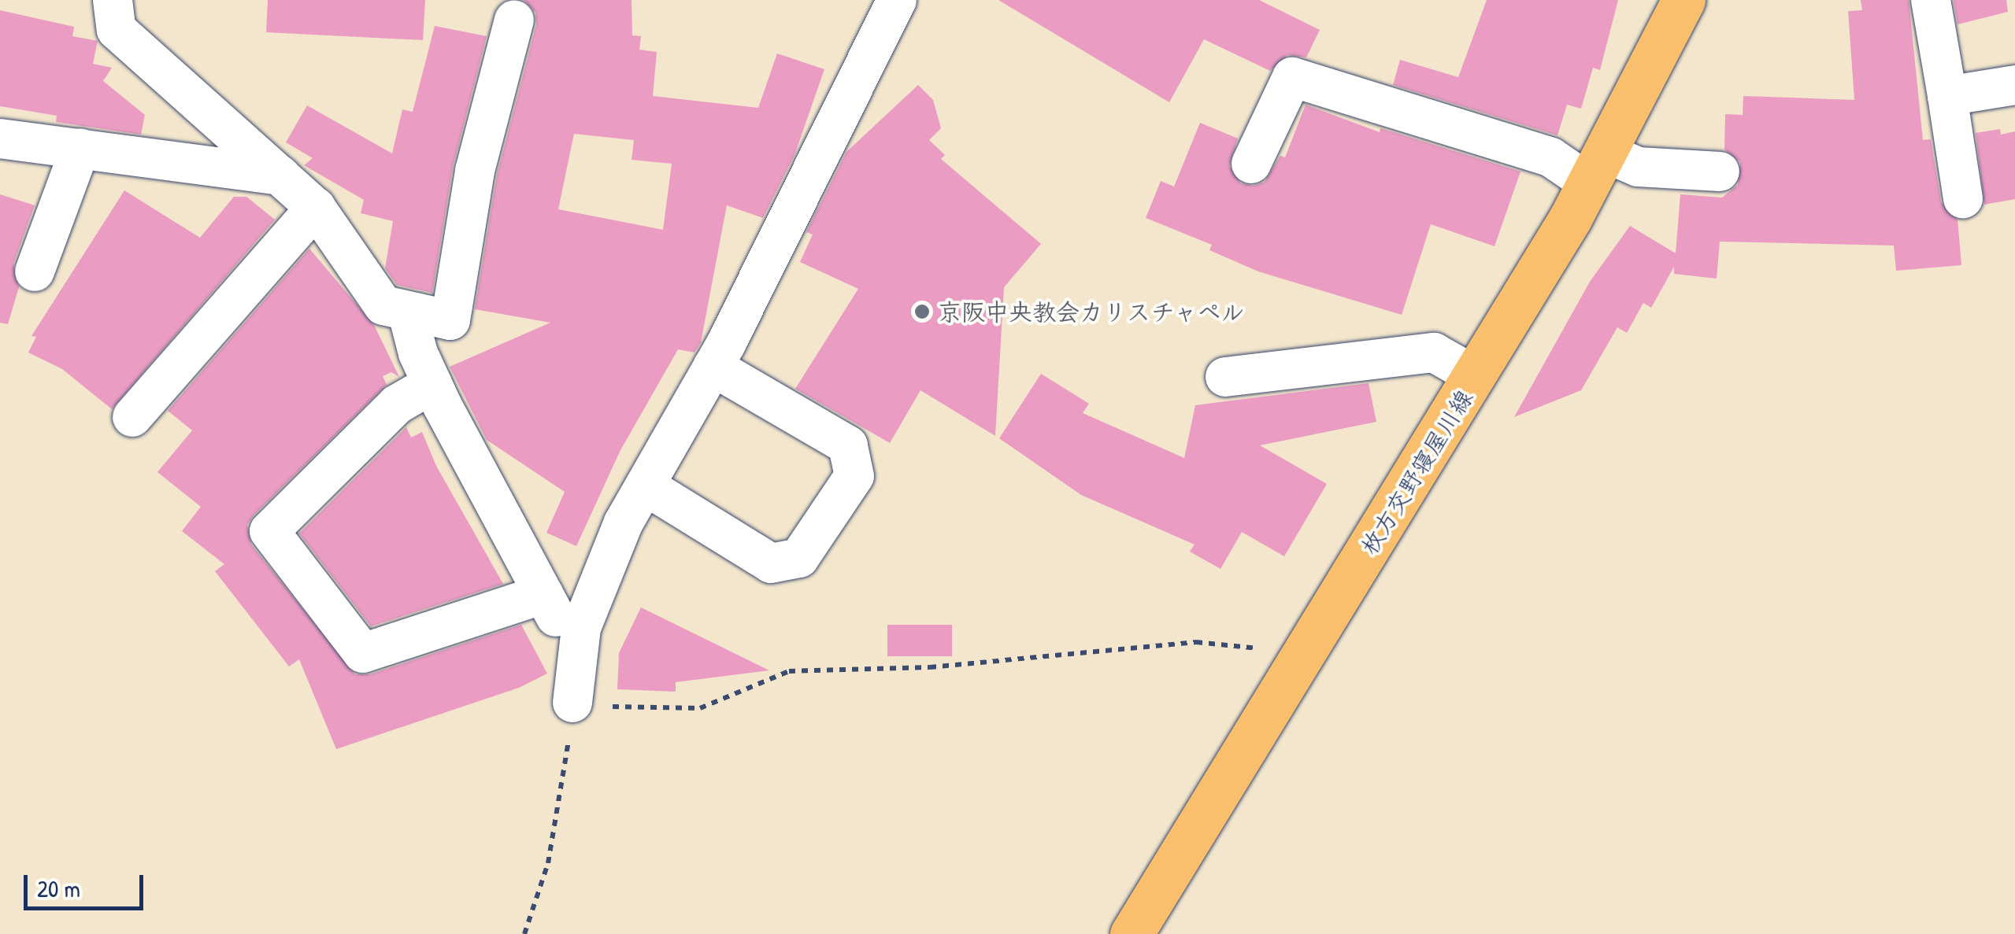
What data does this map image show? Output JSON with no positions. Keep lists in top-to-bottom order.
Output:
{
  "streets": {
    "main road": ["枚方交野寝屋川線"]
  },
  "places": ["京阪中央教会カリスチャペル"],
  "scale_bar": "20 m"
}
